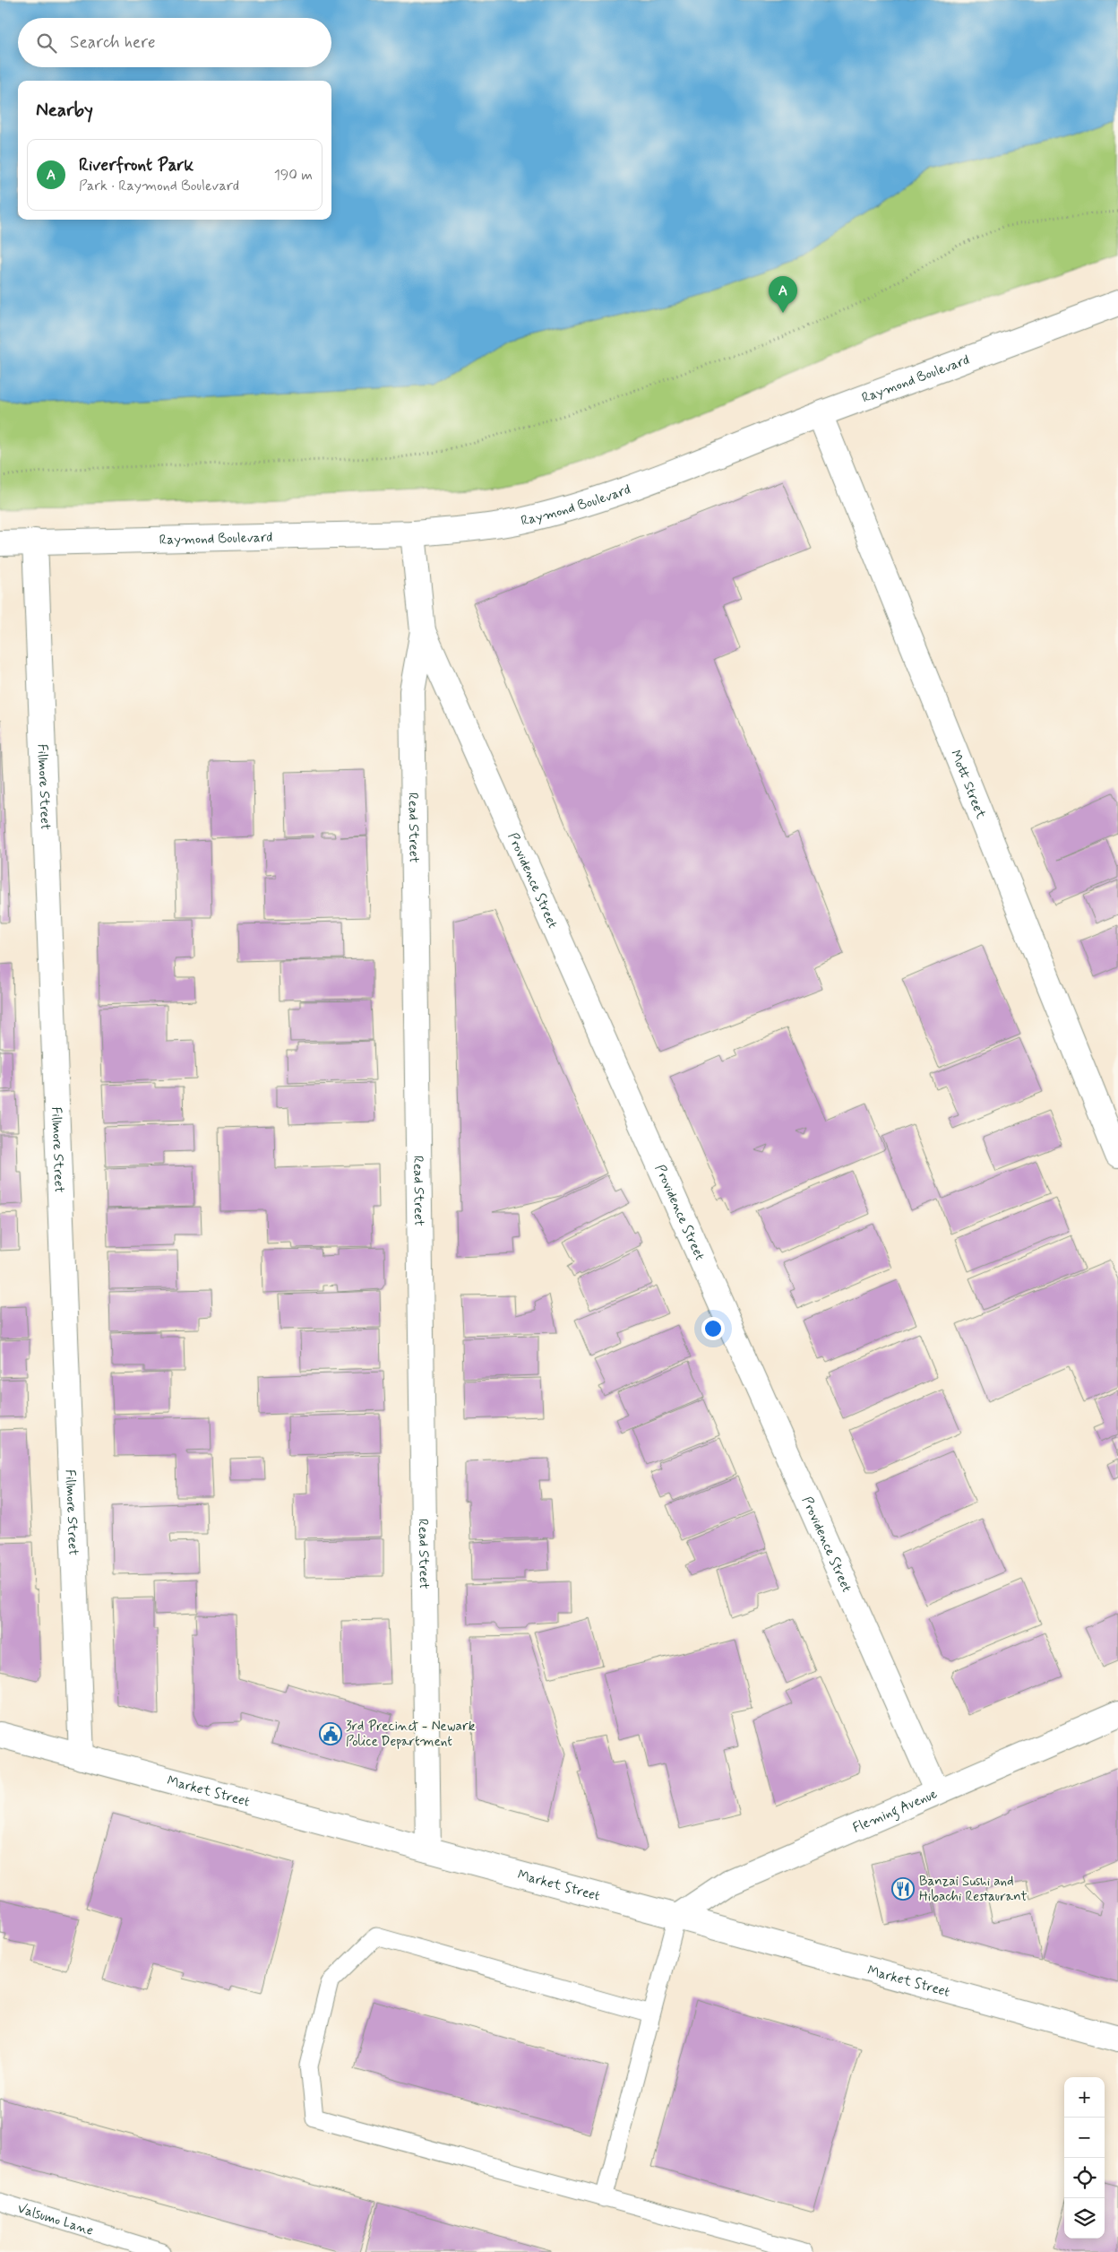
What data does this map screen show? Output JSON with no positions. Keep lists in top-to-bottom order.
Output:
{
  "streets": {
    "street": [
      "Raymond Boulevard",
      "Mott Street",
      "Fillmore Street",
      "Read Street",
      "Providence Street",
      "Market Street",
      "Fleming Avenue"
    ],
    "lane": ["Valsumo Lane"]
  },
  "crossings": [
    ["Raymond Boulevard", "Mott Street"],
    ["Raymond Boulevard", "Fillmore Street"],
    ["Raymond Boulevard", "Read Street"],
    ["Fillmore Street", "Market Street"],
    ["Read Street", "Providence Street"],
    ["Read Street", "Market Street"],
    ["Providence Street", "Fleming Avenue"],
    ["Market Street", "Fleming Avenue"]
  ],
  "places": {
    "public building": ["3rd Precinct - Newark Police Department"],
    "restaurant": ["Banzai Sushi and Hibachi Restaurant"]
  },
  "page": {
    "search": "Search here",
    "heading": "Nearby",
    "list": [
      {
        "mark": "A",
        "name": "Riverfront Park",
        "note": "Park · Raymond Boulevard",
        "value": "190 m"
      }
    ],
    "pins": "A",
    "map_buttons": ["+", "−"]
  }
}
